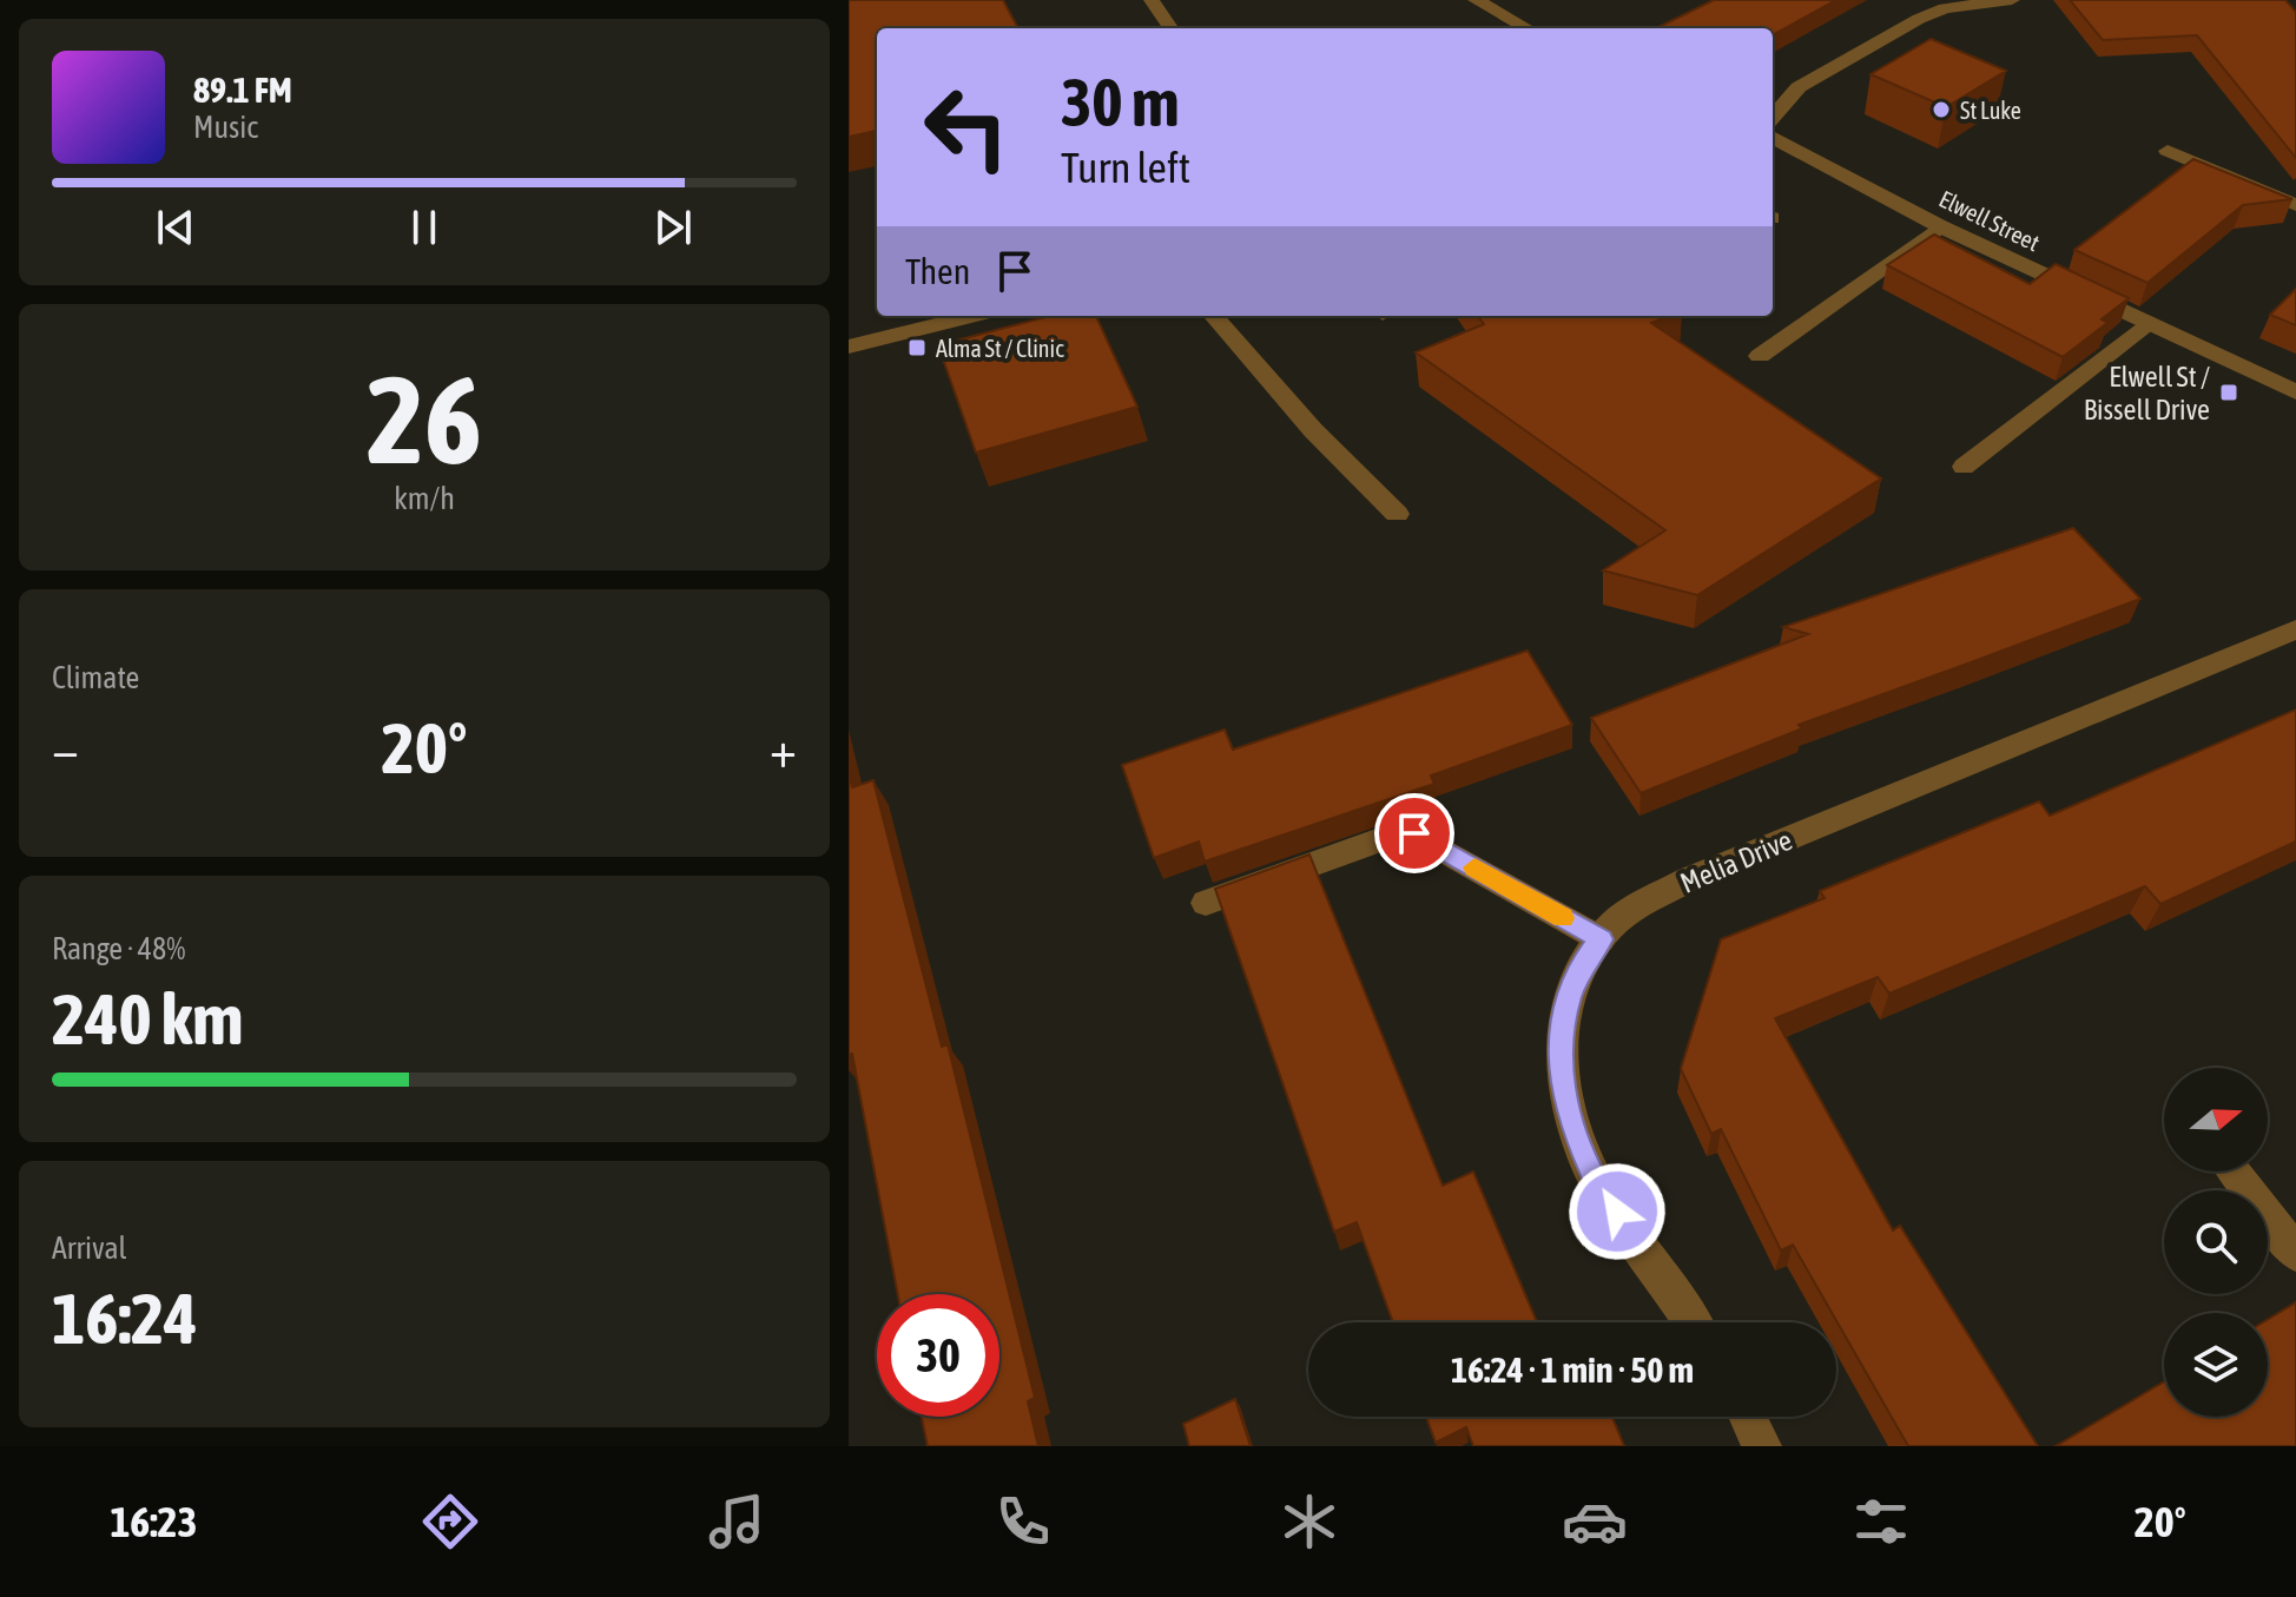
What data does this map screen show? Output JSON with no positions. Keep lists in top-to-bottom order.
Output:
{
  "streets": {
    "street": ["Elwell Street", "Melia Drive"]
  },
  "places": {
    "other": ["St Luke"],
    "transit": ["Alma St / Clinic", "Elwell St / Bissell Drive"]
  },
  "north": "right",
  "page": {
    "turn": ["30 m", "Turn left"],
    "song": ["89.1 FM", "Music"],
    "then": "Then",
    "tile": [
      ["26", "km/h"],
      "Climate",
      ["Range · 48%", "240 km"],
      ["Arrival", "16:24"]
    ],
    "heat": ["−", "20°", "+"],
    "limit": "30",
    "trip": "16:24 · 1 min · 50 m",
    "tabs": ["16:23", "20°"]
  }
}
